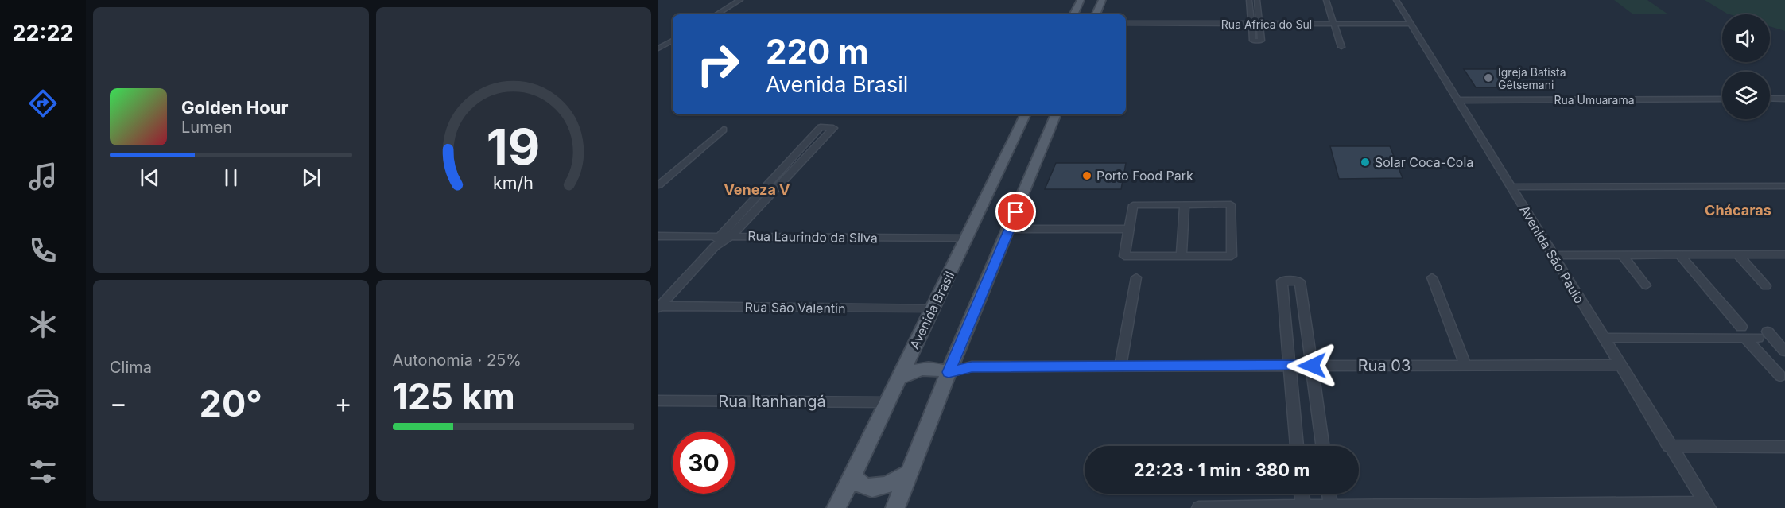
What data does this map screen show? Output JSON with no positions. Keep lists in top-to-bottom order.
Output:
{
  "streets": {
    "main road": ["Avenida Brasil"],
    "street": [
      "Rua Africa do Sul",
      "Rua Umuarama",
      "Rua Laurindo da Silva",
      "Avenida São Paulo",
      "Rua São Valentin",
      "Rua 03",
      "Rua Itanhangá"
    ]
  },
  "crossings": [
    ["Rua Africa do Sul", "Avenida São Paulo"],
    ["Rua Umuarama", "Avenida São Paulo"],
    ["Rua Laurindo da Silva", "Avenida Brasil"],
    ["Avenida São Paulo", "Rua 03"],
    ["Rua São Valentin", "Avenida Brasil"],
    ["Avenida Brasil", "Rua Itanhangá"]
  ],
  "districts": ["Veneza V", "Chácaras"],
  "places": ["Igreja Batista Gêtsemani", "Solar Coca-Cola", "Porto Food Park"],
  "page": {
    "tabs": "22:22",
    "turn": ["220 m", "Avenida Brasil"],
    "song": ["Golden Hour", "Lumen"],
    "tile": [
      "Clima",
      ["Autonomia · 25%", "125 km"]
    ],
    "heat": ["−", "20°", "+"],
    "limit": "30",
    "trip": "22:23 · 1 min · 380 m",
    "gauge": ["19", "km/h"]
  }
}
